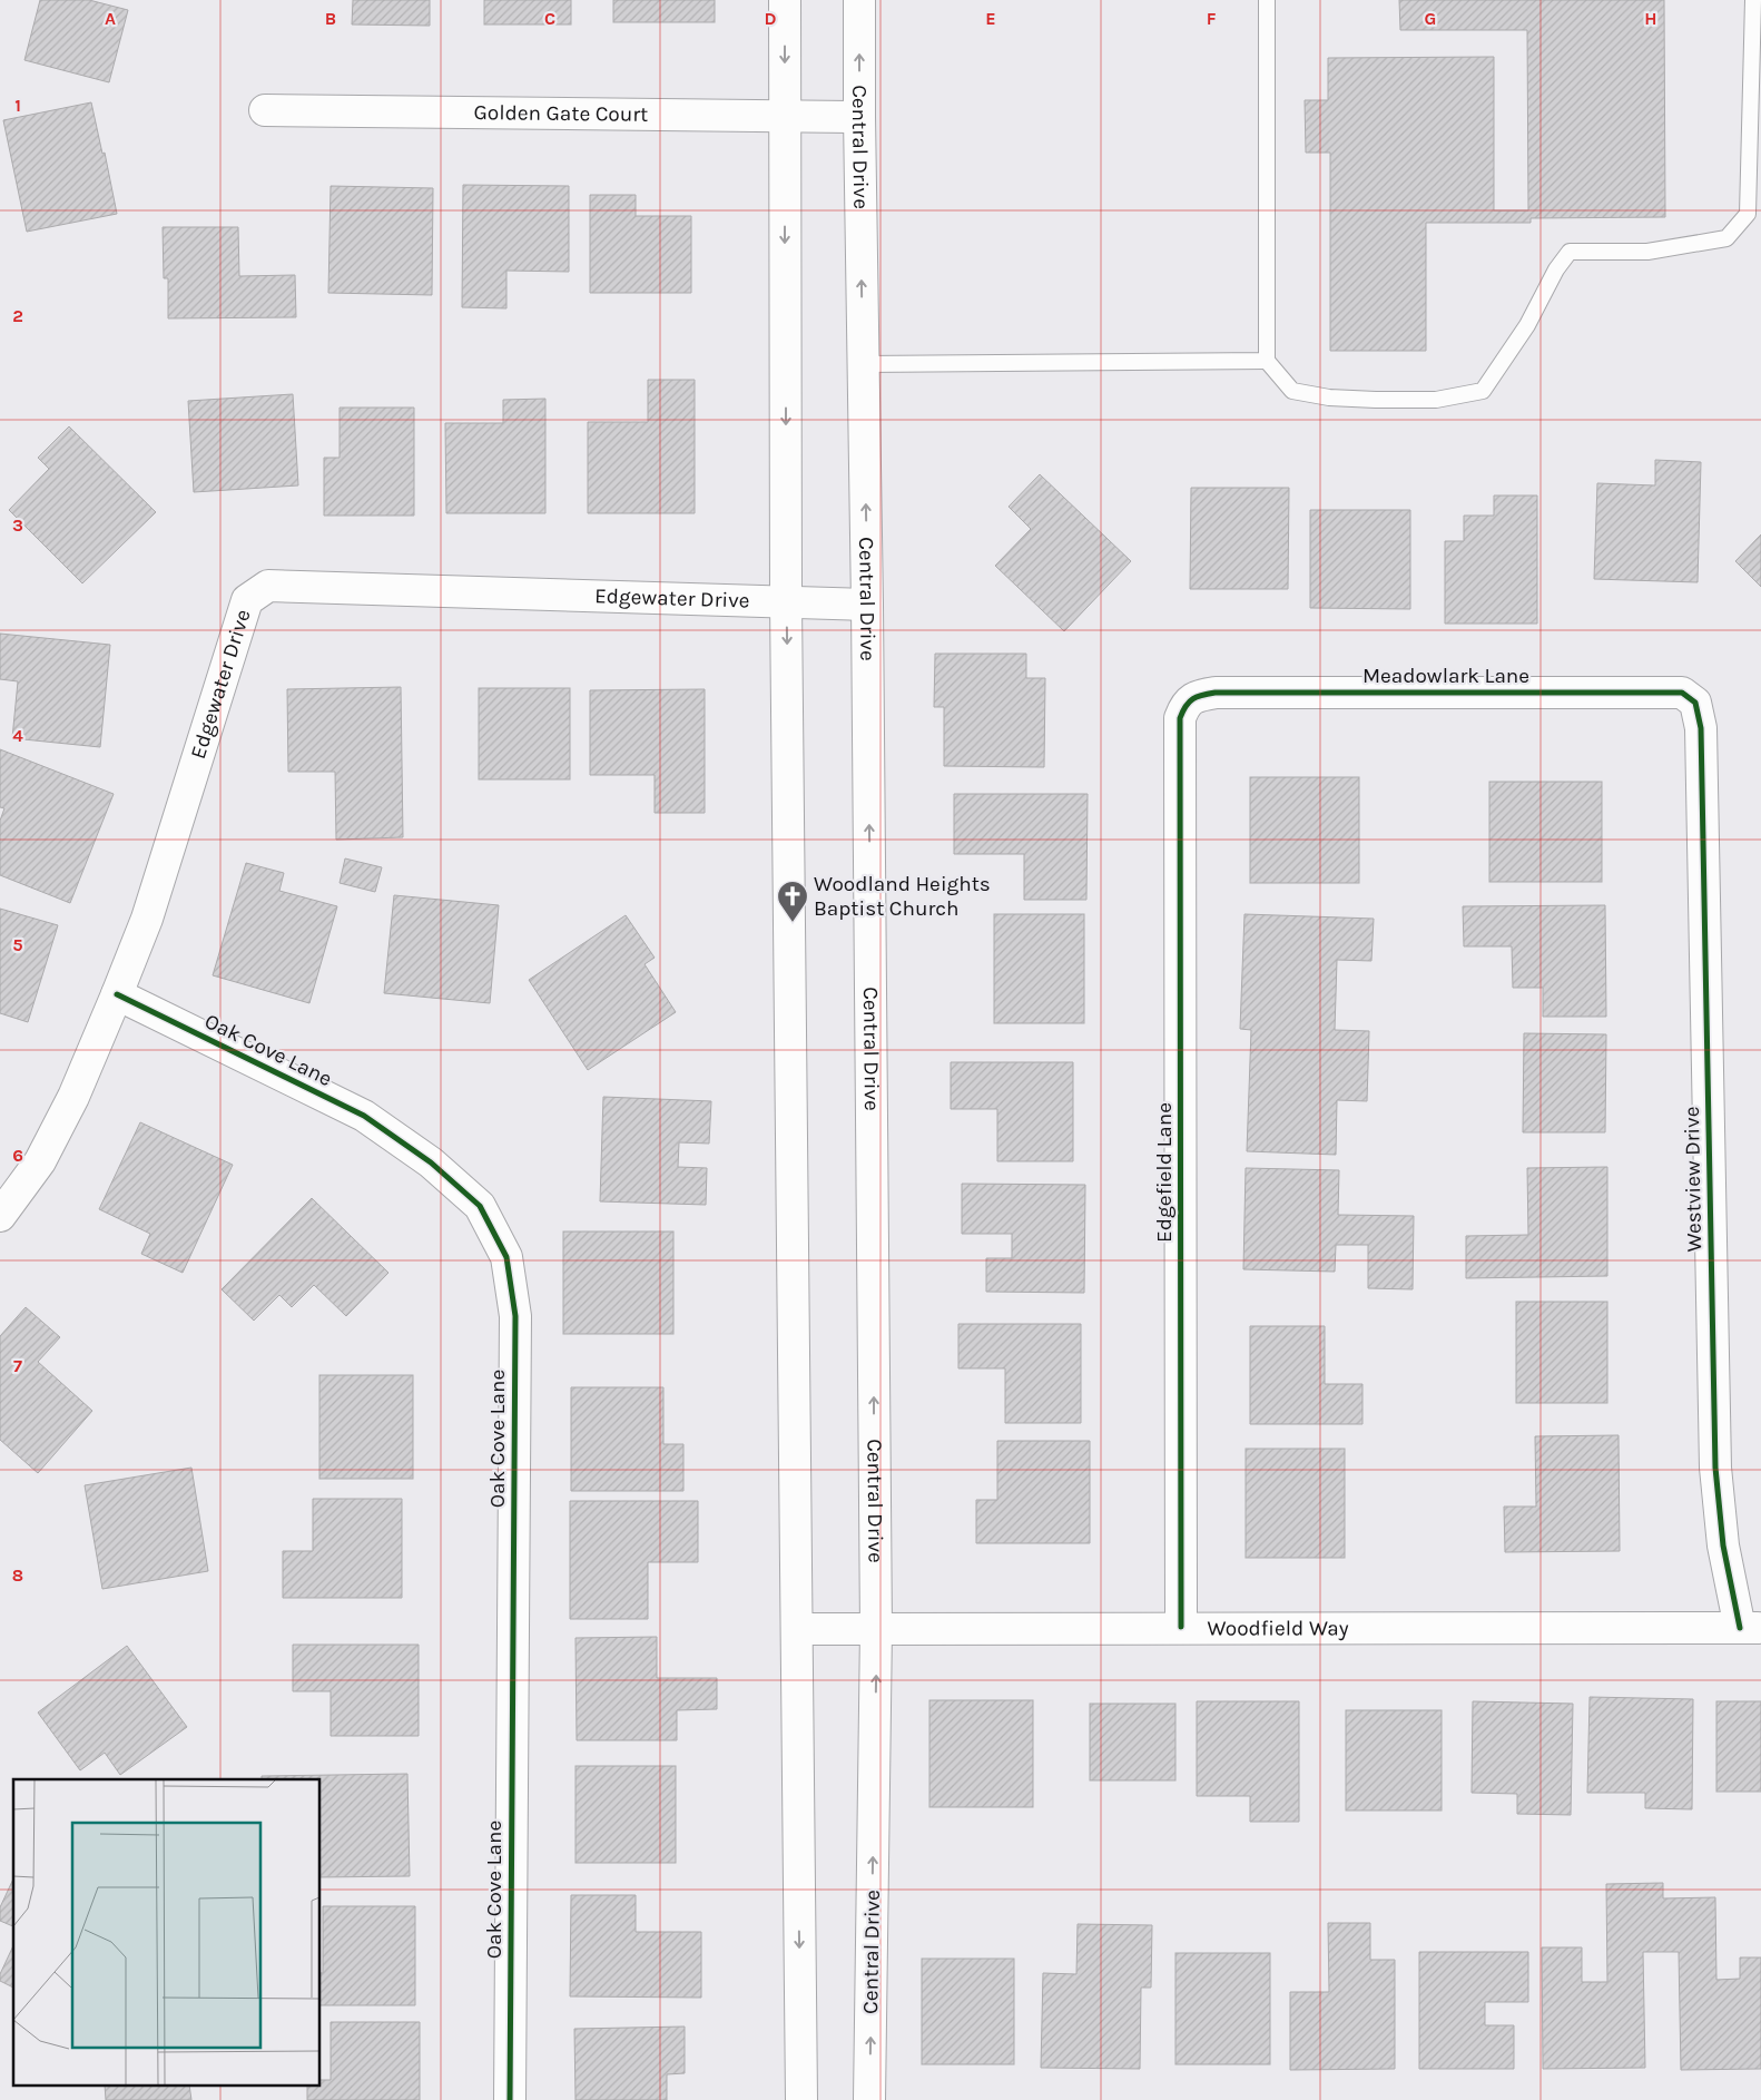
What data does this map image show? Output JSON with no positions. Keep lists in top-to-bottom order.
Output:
{
  "streets": {
    "street": [
      "Golden Gate Court",
      "Central Drive",
      "Edgewater Drive",
      "Meadowlark Lane",
      "Oak Cove Lane",
      "Edgefield Lane",
      "Westview Drive",
      "Woodfield Way"
    ]
  },
  "crossings": [
    ["Golden Gate Court", "Central Drive"],
    ["Central Drive", "Edgewater Drive"],
    ["Central Drive", "Woodfield Way"],
    ["Edgewater Drive", "Oak Cove Lane"],
    ["Meadowlark Lane", "Edgefield Lane"],
    ["Meadowlark Lane", "Westview Drive"],
    ["Edgefield Lane", "Woodfield Way"],
    ["Westview Drive", "Woodfield Way"]
  ],
  "places": {
    "church": ["Woodland Heights Baptist Church"]
  },
  "grid": {
    "columns": [
      "A",
      "B",
      "C",
      "D",
      "E",
      "F",
      "G",
      "H"
    ],
    "rows": [
      "1",
      "2",
      "3",
      "4",
      "5",
      "6",
      "7",
      "8"
    ]
  }
}
